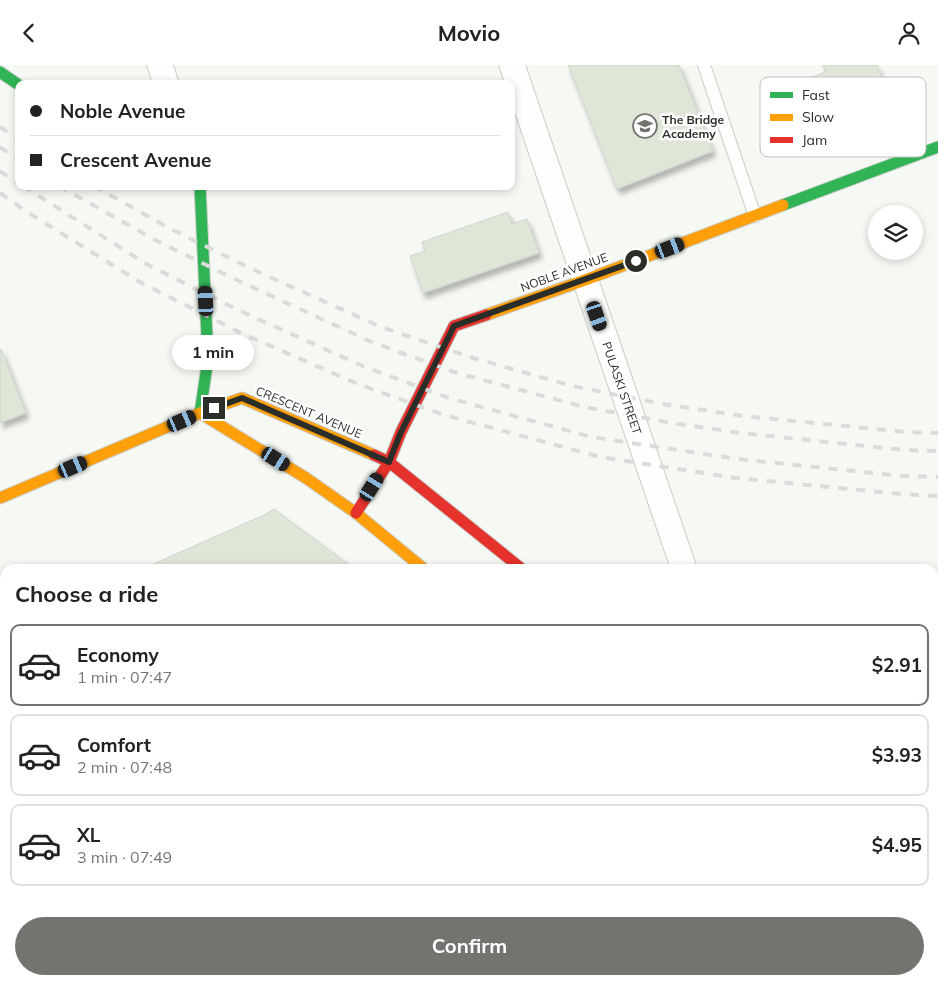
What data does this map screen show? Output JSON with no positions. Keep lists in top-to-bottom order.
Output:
{
  "streets": {
    "street": ["NOBLE AVENUE", "PULASKI STREET", "CRESCENT AVENUE"]
  },
  "crossings": [
    ["NOBLE AVENUE", "PULASKI STREET"],
    ["NOBLE AVENUE", "CRESCENT AVENUE"]
  ],
  "places": {
    "school or university": ["The Bridge Academy"]
  },
  "legend": ["Fast", "Slow", "Jam"],
  "page": {
    "header": "Movio",
    "banner": ["Noble Avenue", "Crescent Avenue"],
    "bubble": "1 min",
    "heading": "Choose a ride",
    "list": [
      {
        "name": "Economy",
        "note": "1 min · 07:47",
        "value": "$2.91"
      },
      {
        "name": "Comfort",
        "note": "2 min · 07:48",
        "value": "$3.93"
      },
      {
        "name": "XL",
        "note": "3 min · 07:49",
        "value": "$4.95"
      }
    ],
    "buttons": "Confirm"
  }
}
